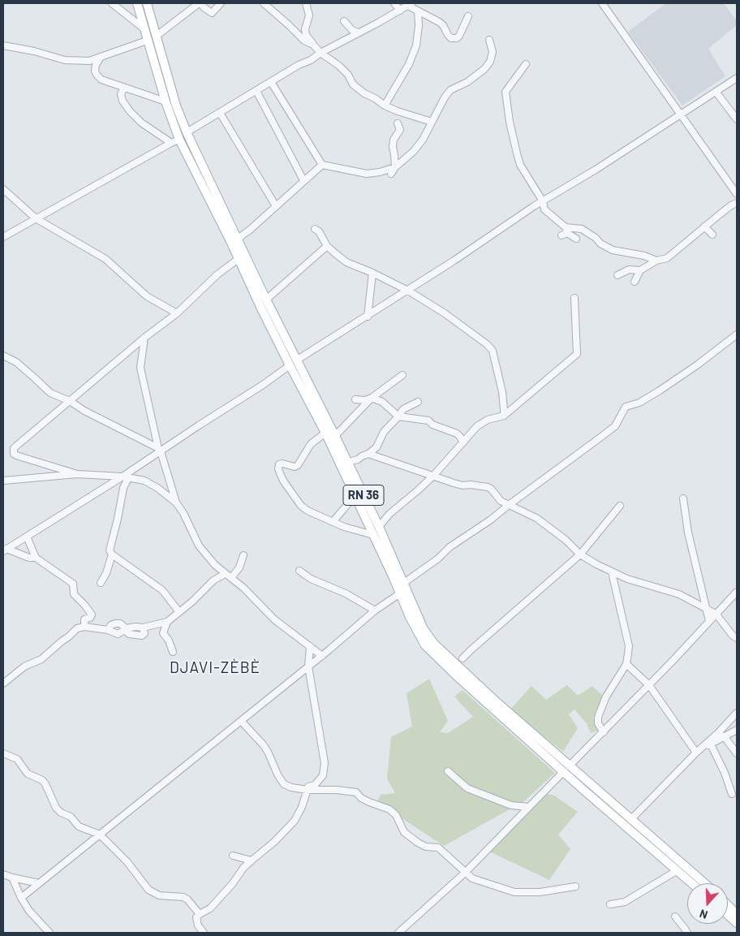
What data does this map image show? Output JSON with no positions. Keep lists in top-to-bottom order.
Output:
{
  "streets": {
    "main road": ["RN 36"]
  },
  "districts": ["DJAVI-ZÈBÈ"],
  "north": "bottom"
}
